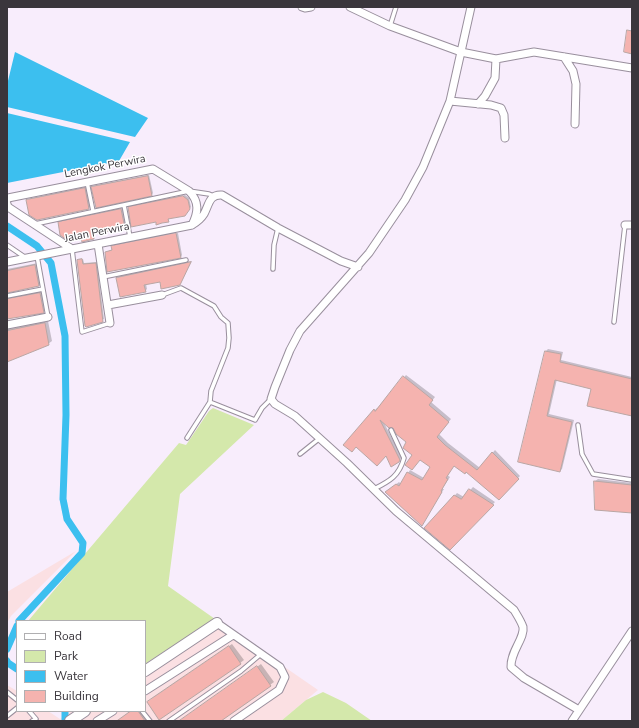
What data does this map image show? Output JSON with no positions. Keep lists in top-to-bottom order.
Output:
{
  "streets": {
    "street": ["Lengkok Perwira", "Jalan Perwira"]
  },
  "legend": [
    "Road",
    "Park",
    "Water",
    "Building"
  ]
}
